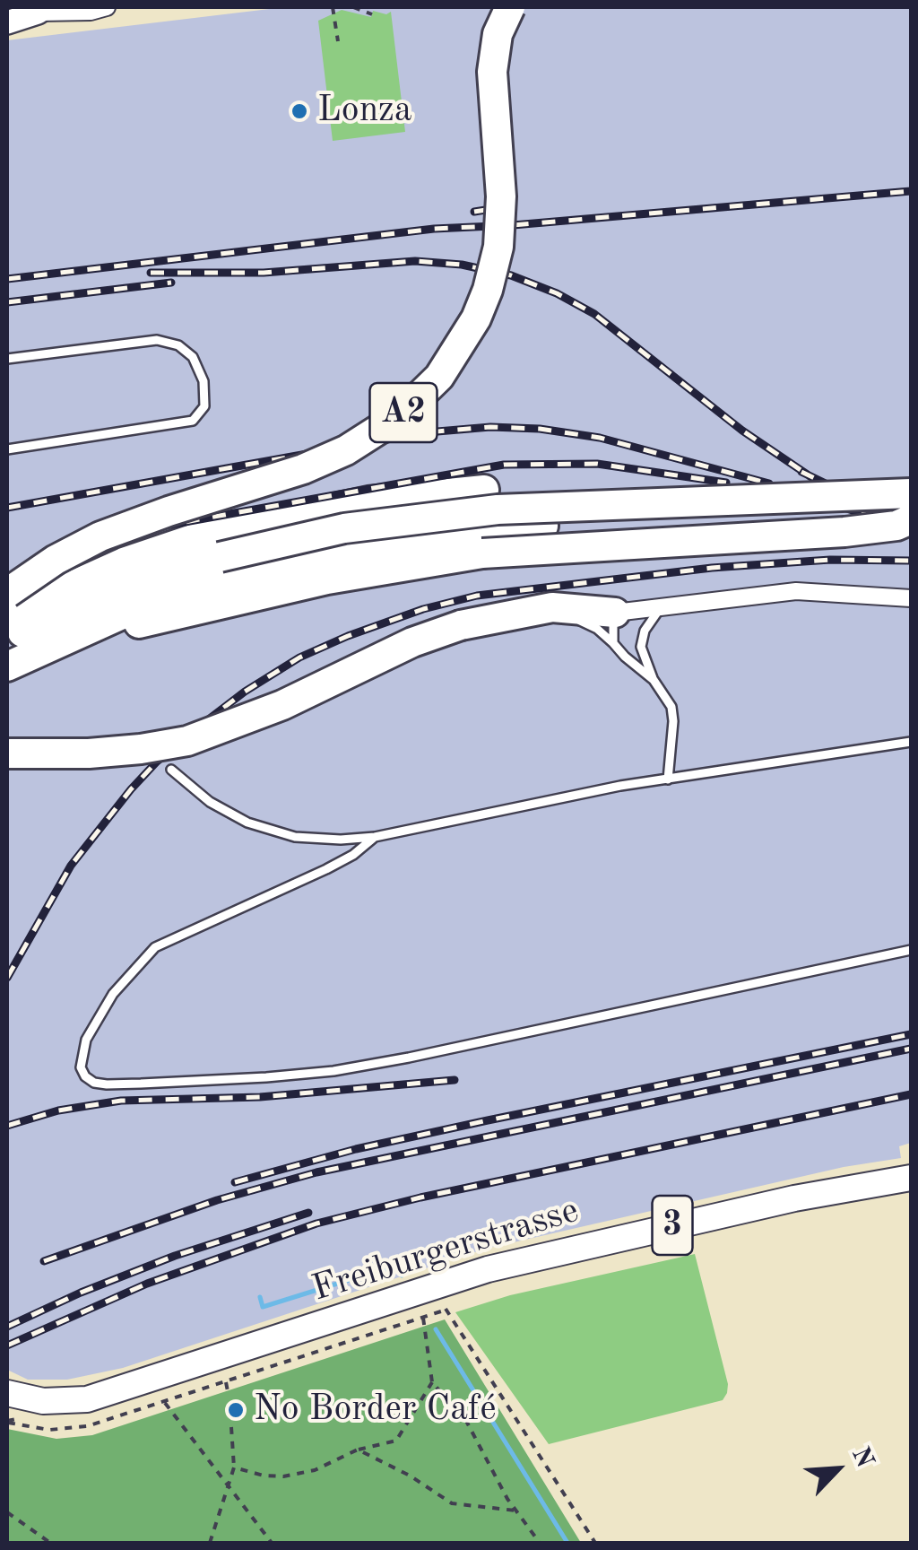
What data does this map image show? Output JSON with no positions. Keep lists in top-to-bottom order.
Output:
{
  "streets": {
    "highway": ["A2"],
    "main road": ["3", "Freiburgerstrasse"]
  },
  "places": ["Lonza", "No Border Café"],
  "north": "top right"
}
